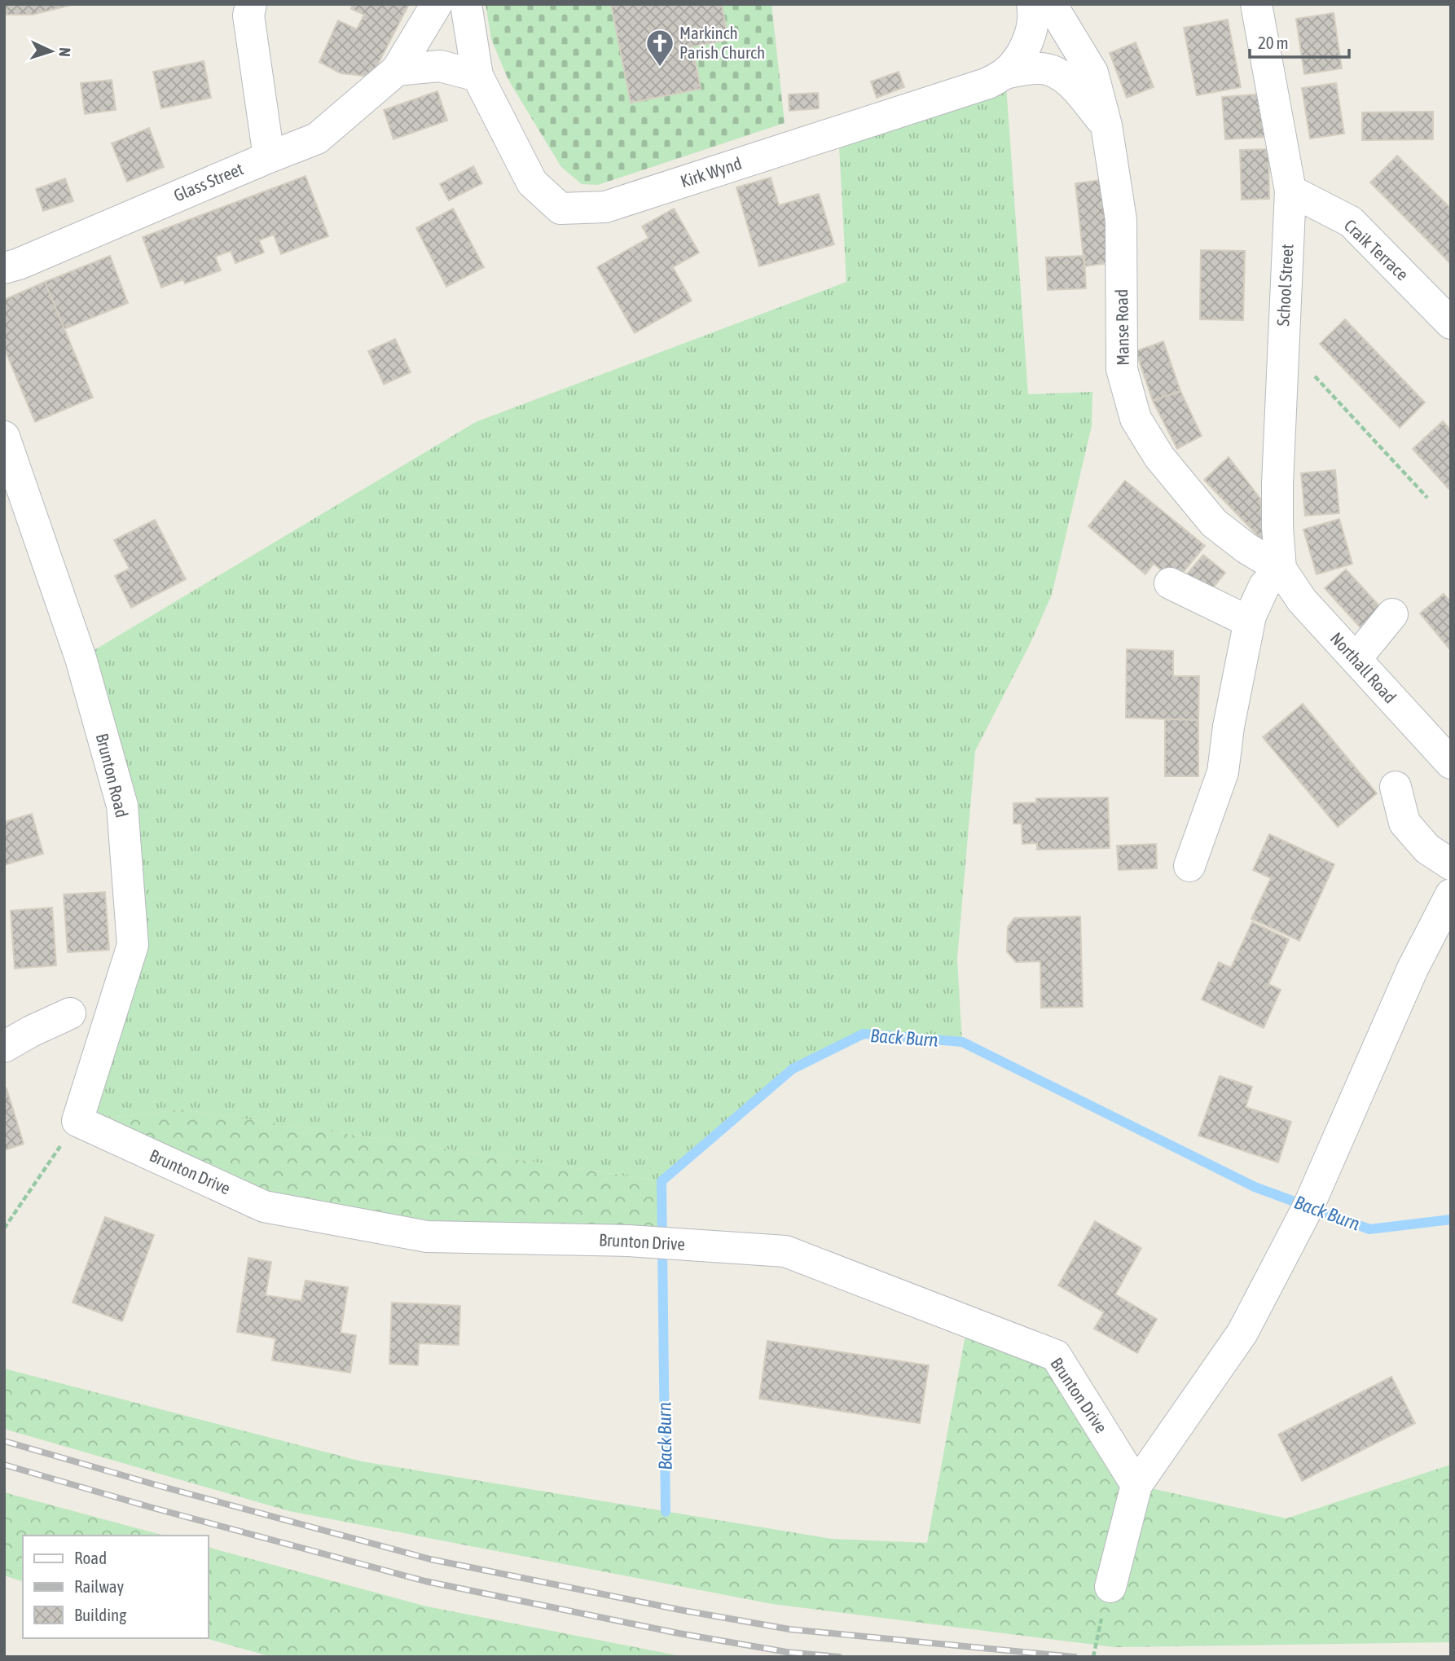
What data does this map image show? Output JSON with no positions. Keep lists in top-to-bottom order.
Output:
{
  "streets": {
    "street": [
      "Kirk Wynd",
      "Glass Street",
      "Craik Terrace",
      "School Street",
      "Manse Road",
      "Northall Road",
      "Brunton Road",
      "Brunton Drive"
    ]
  },
  "crossings": [
    ["Craik Terrace", "School Street"],
    ["School Street", "Manse Road"],
    ["School Street", "Northall Road"],
    ["Manse Road", "Northall Road"],
    ["Brunton Road", "Brunton Drive"]
  ],
  "water": ["Back Burn"],
  "places": {
    "church": ["Markinch Parish Church"]
  },
  "legend": ["Road", "Railway", "Building"],
  "scale_bar": "20 m",
  "north": "right"
}
